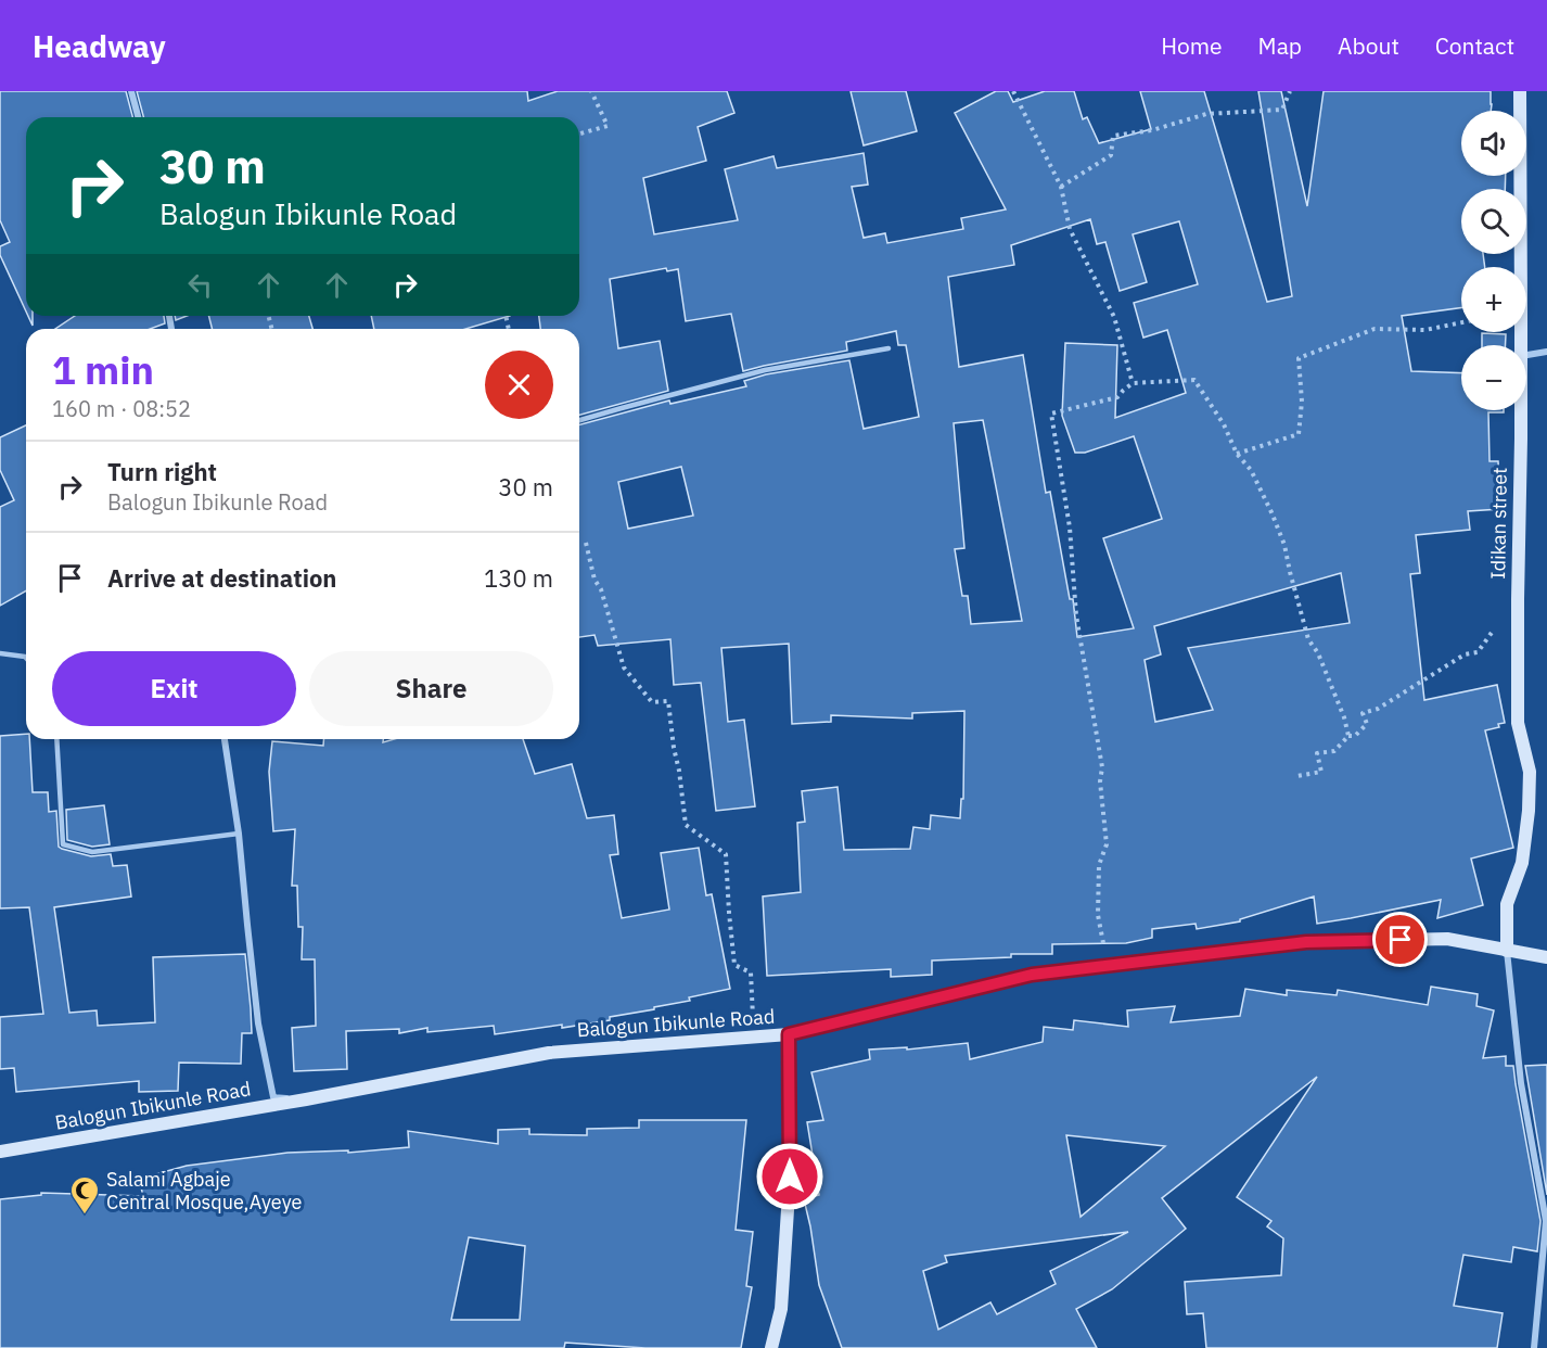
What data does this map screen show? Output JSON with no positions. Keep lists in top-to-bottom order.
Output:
{
  "streets": {
    "street": ["Idikan street", "Balogun Ibikunle Road"]
  },
  "crossings": [
    ["Idikan street", "Balogun Ibikunle Road"]
  ],
  "places": {
    "mosque": ["Salami Agbaje Central Mosque,Ayeye"]
  },
  "page": {
    "header": "Headway",
    "nav": [
      "Home",
      "Map",
      "About",
      "Contact"
    ],
    "map_buttons": ["+", "−"],
    "turn": ["30 m", "Balogun Ibikunle Road"],
    "heading": ["1 min", "160 m · 08:52"],
    "list": [
      {
        "name": "Turn right",
        "note": "Balogun Ibikunle Road",
        "value": "30 m"
      },
      {
        "name": "Arrive at destination",
        "value": "130 m"
      }
    ],
    "buttons": ["Exit", "Share"]
  }
}
